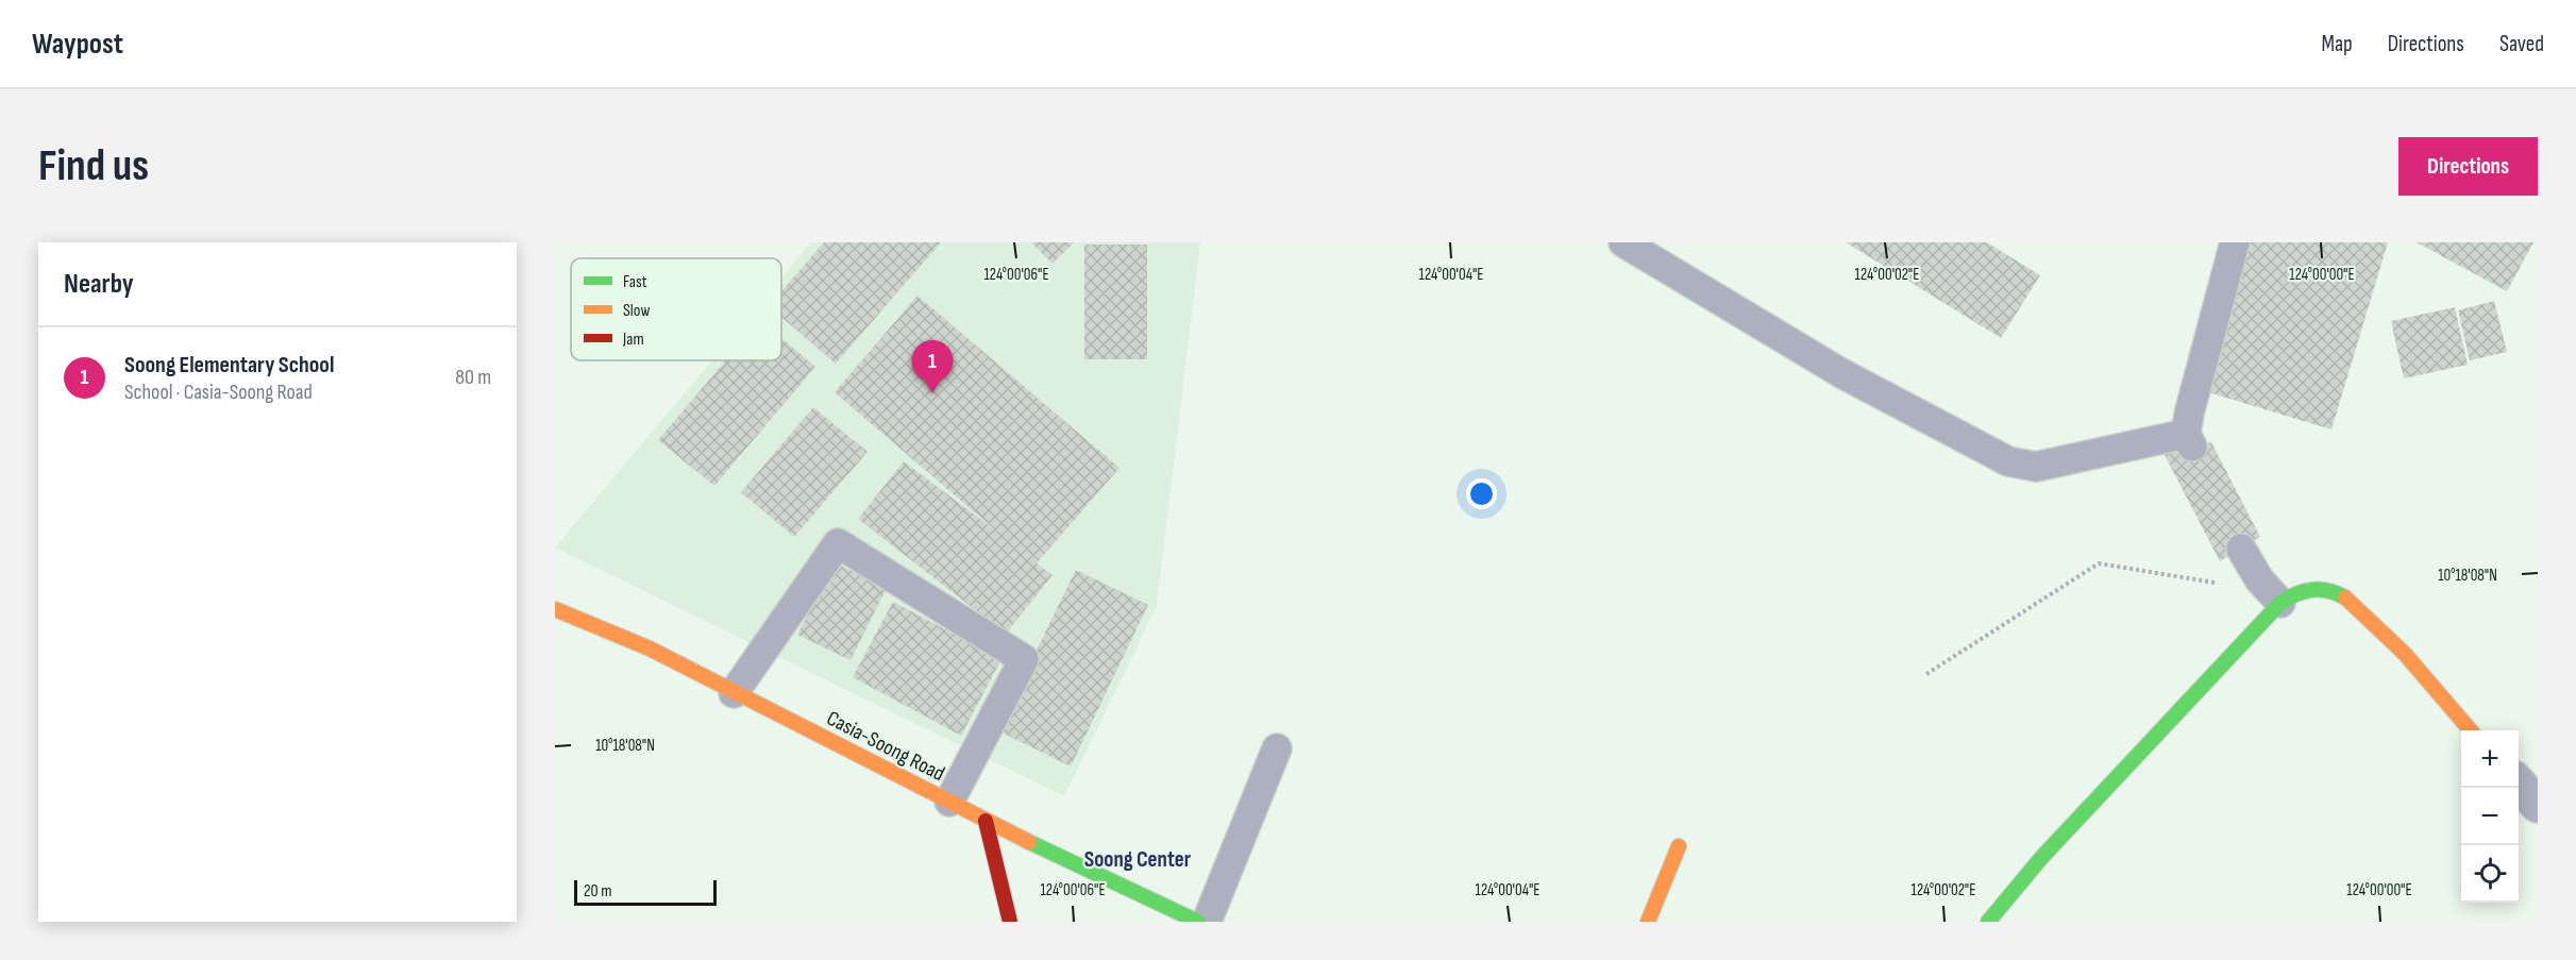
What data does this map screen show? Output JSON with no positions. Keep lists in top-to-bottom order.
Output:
{
  "streets": {
    "street": ["Casia-Soong Road"]
  },
  "districts": ["Soong Center"],
  "legend": ["Fast", "Slow", "Jam"],
  "scale_bar": "20 m",
  "page": {
    "header": "Waypost",
    "nav": ["Map", "Directions", "Saved"],
    "buttons": "Directions",
    "title": "Find us",
    "heading": "Nearby",
    "list": [
      {
        "mark": "1",
        "name": "Soong Elementary School",
        "note": "School · Casia-Soong Road",
        "value": "80 m"
      }
    ],
    "pins": "1",
    "map_buttons": ["+", "−"],
    "scale": "20 m"
  },
  "coordinates": [
    "124°00'06\"E",
    "124°00'04\"E",
    "124°00'02\"E",
    "124°00'00\"E",
    "10°18'08\"N"
  ]
}
